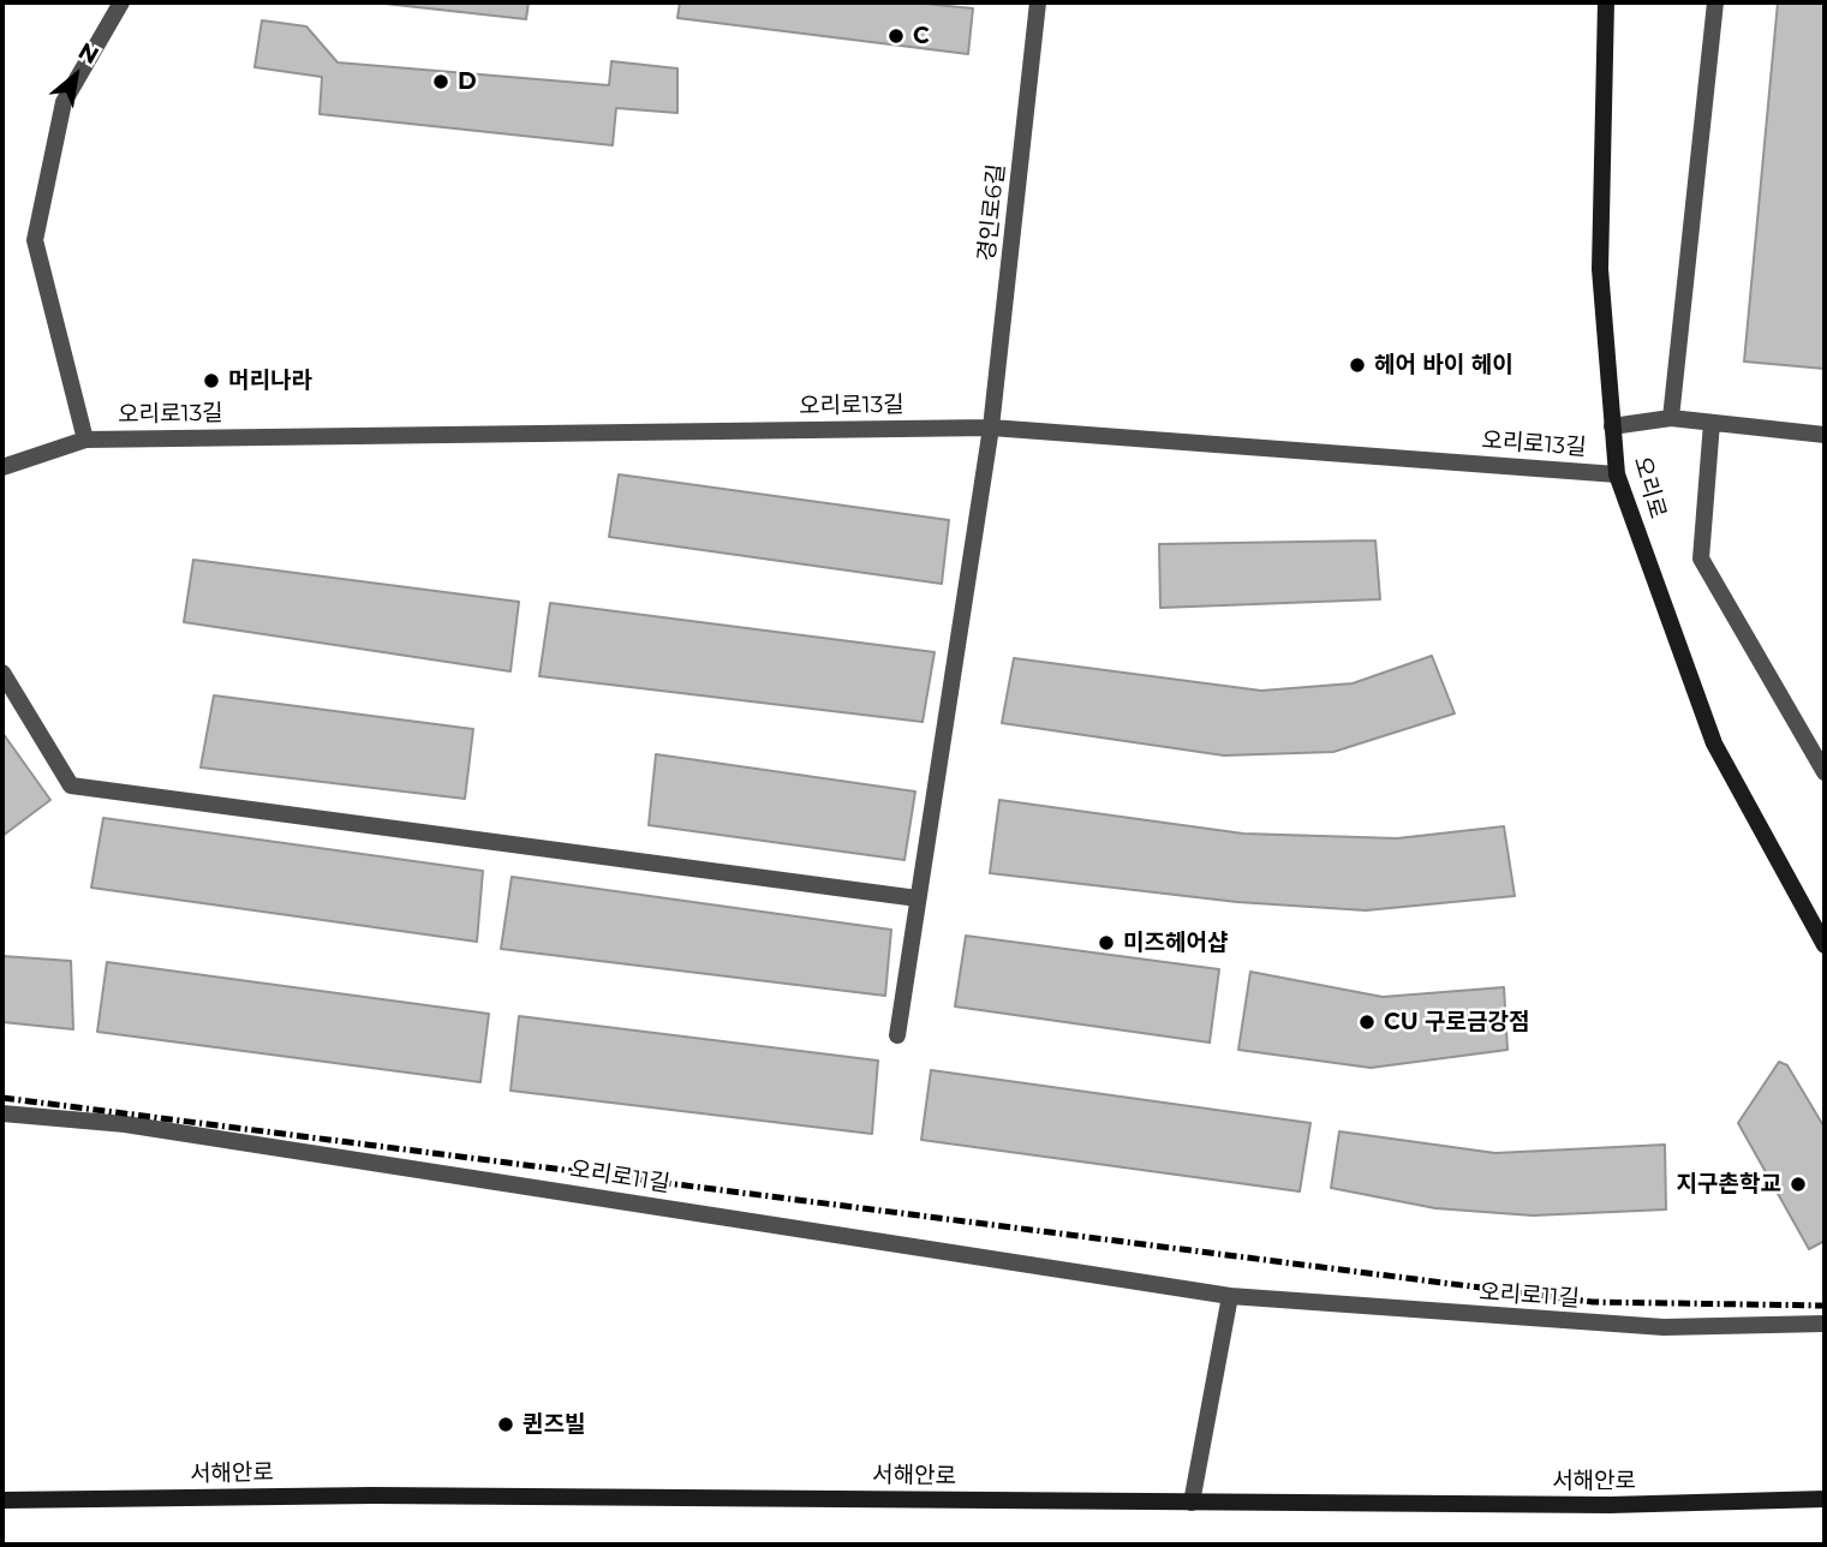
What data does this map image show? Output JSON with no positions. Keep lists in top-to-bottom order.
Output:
{
  "streets": {
    "main road": ["오리로", "서해안로"],
    "street": ["경인로6길", "오리로13길", "오리로11길"]
  },
  "crossings": [
    ["경인로6길", "오리로13길"],
    ["오리로13길", "오리로"]
  ],
  "places": [
    "C",
    "D",
    "헤어 바이 헤이",
    "머리나라",
    "미즈헤어샵",
    "CU 구로금강점",
    "지구촌학교",
    "퀸즈빌"
  ],
  "north": "top right"
}
